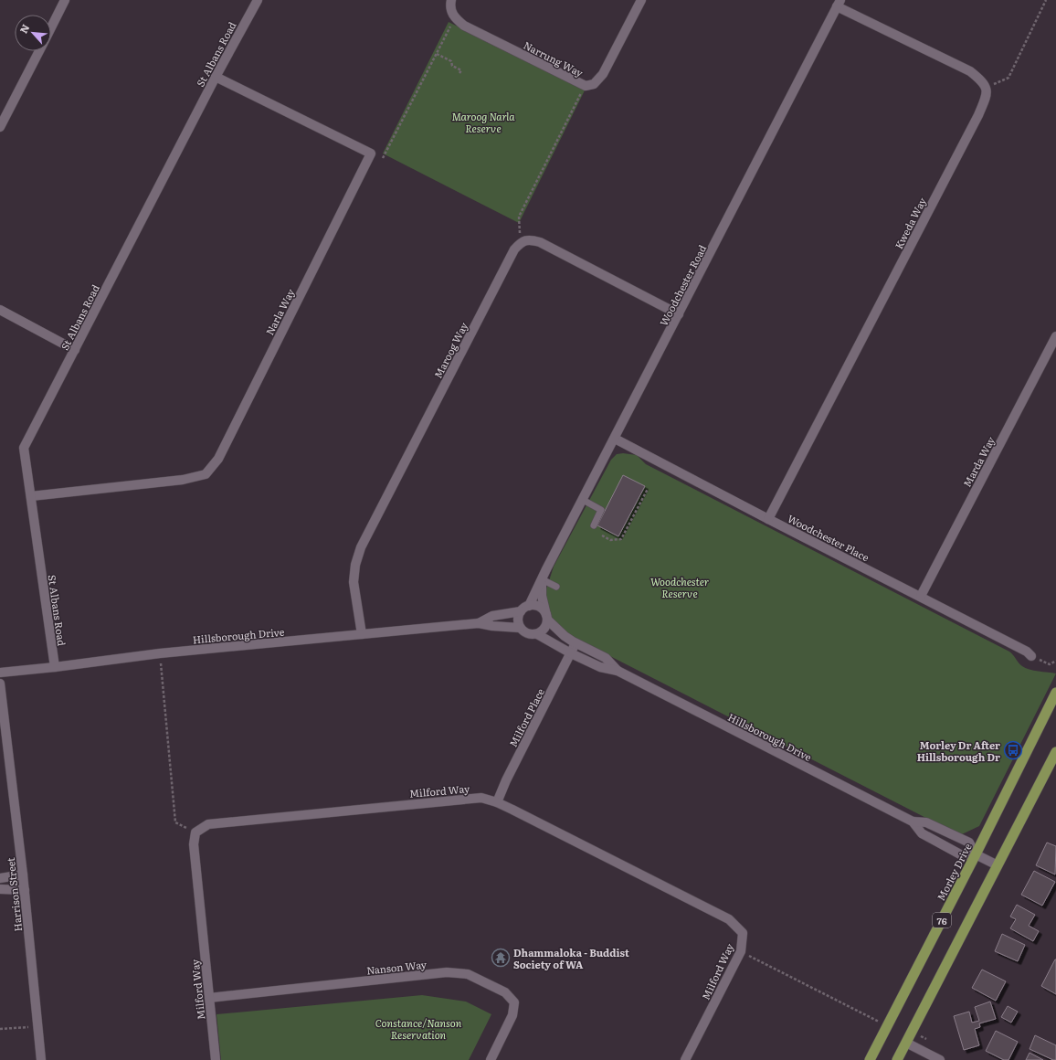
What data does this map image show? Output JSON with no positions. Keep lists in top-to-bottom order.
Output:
{
  "streets": {
    "highway": ["Morley Drive", "76"],
    "street": [
      "St Albans Road",
      "Narrung Way",
      "Kweda Way",
      "Woodchester Road",
      "Narla Way",
      "Maroog Way",
      "Marda Way",
      "Woodchester Place",
      "Hillsborough Drive",
      "Milford Place",
      "Milford Way",
      "Harrison Street",
      "Nanson Way"
    ]
  },
  "crossings": [
    ["St Albans Road", "Narla Way"],
    ["St Albans Road", "Hillsborough Drive"],
    ["Kweda Way", "Woodchester Place"],
    ["Woodchester Road", "Woodchester Place"],
    ["Woodchester Road", "Hillsborough Drive"],
    ["Maroog Way", "Hillsborough Drive"],
    ["Marda Way", "Woodchester Place"],
    ["Hillsborough Drive", "Milford Place"],
    ["Hillsborough Drive", "Morley Drive"],
    ["Hillsborough Drive", "76"],
    ["Milford Place", "Milford Way"],
    ["Milford Way", "Nanson Way"]
  ],
  "parks": ["Maroog Narla Reserve", "Woodchester Reserve", "Constance/Nanson Reservation"],
  "places": {
    "bus stop": ["Morley Dr After Hillsborough Dr"],
    "temple": ["Dhammaloka - Buddist Society of WA"]
  },
  "north": "top left"
}
